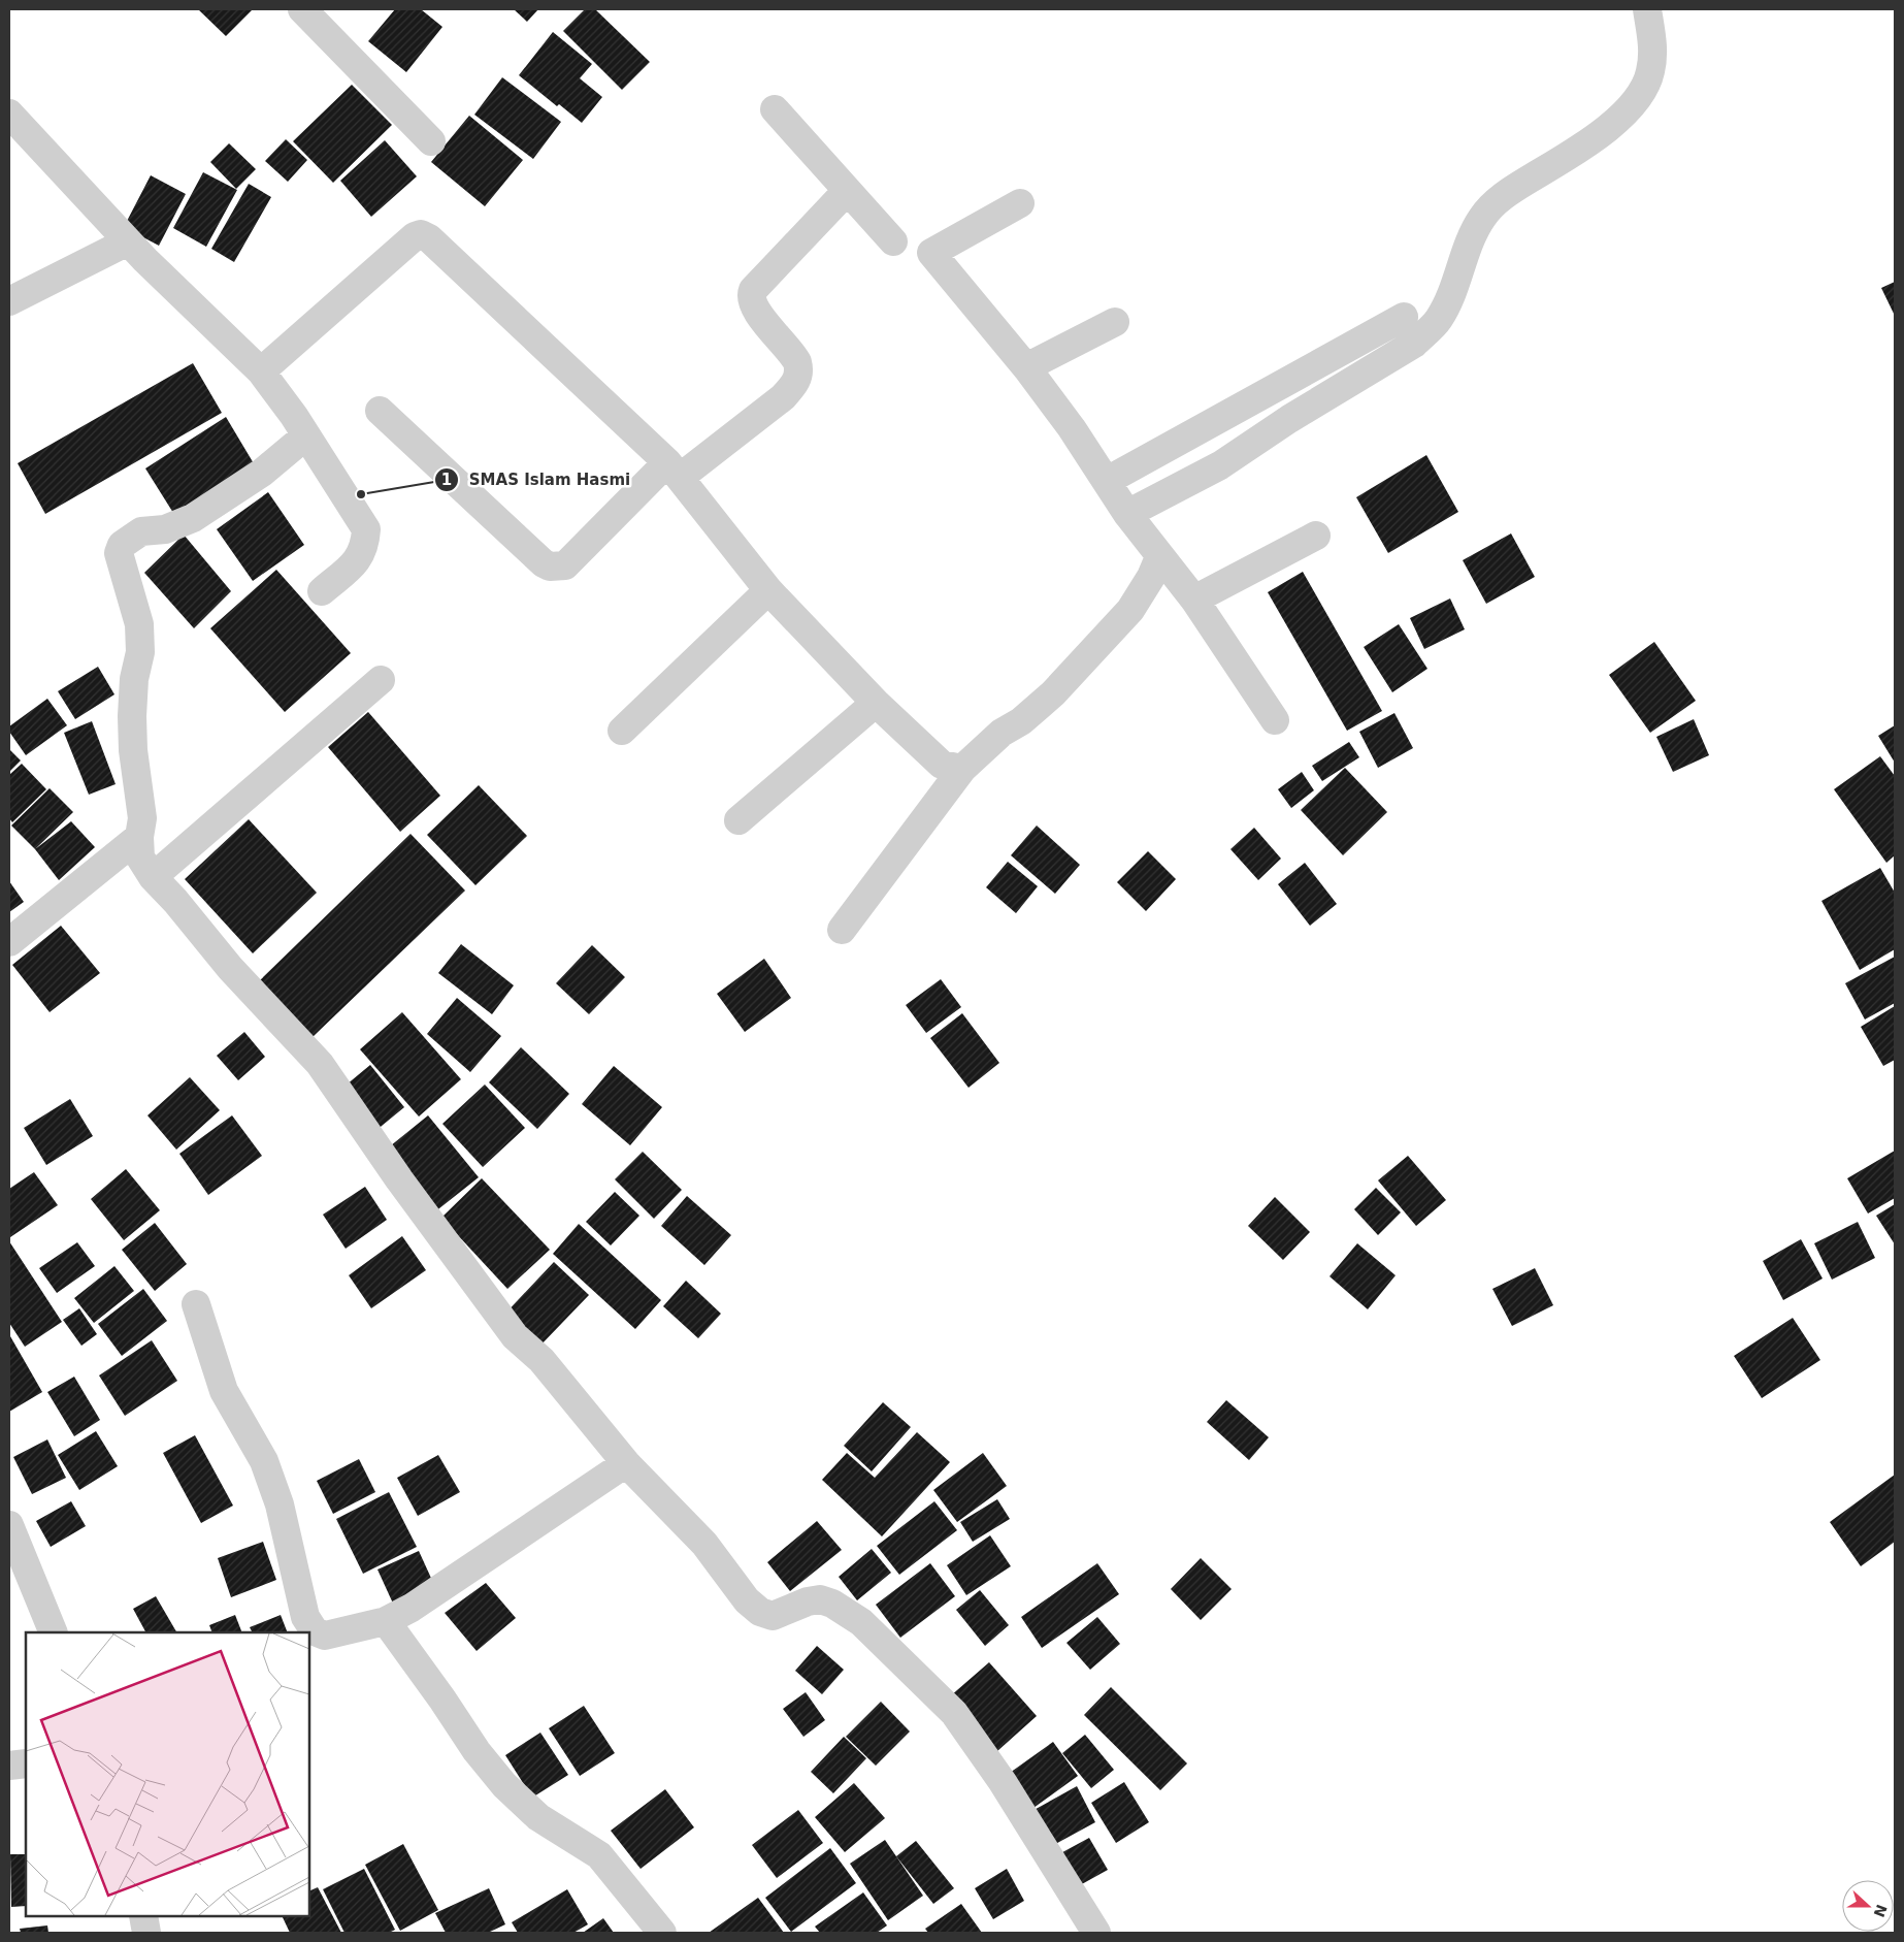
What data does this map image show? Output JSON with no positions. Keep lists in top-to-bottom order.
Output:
{
  "places": ["SMAS Islam Hasmi"],
  "north": "right"
}
